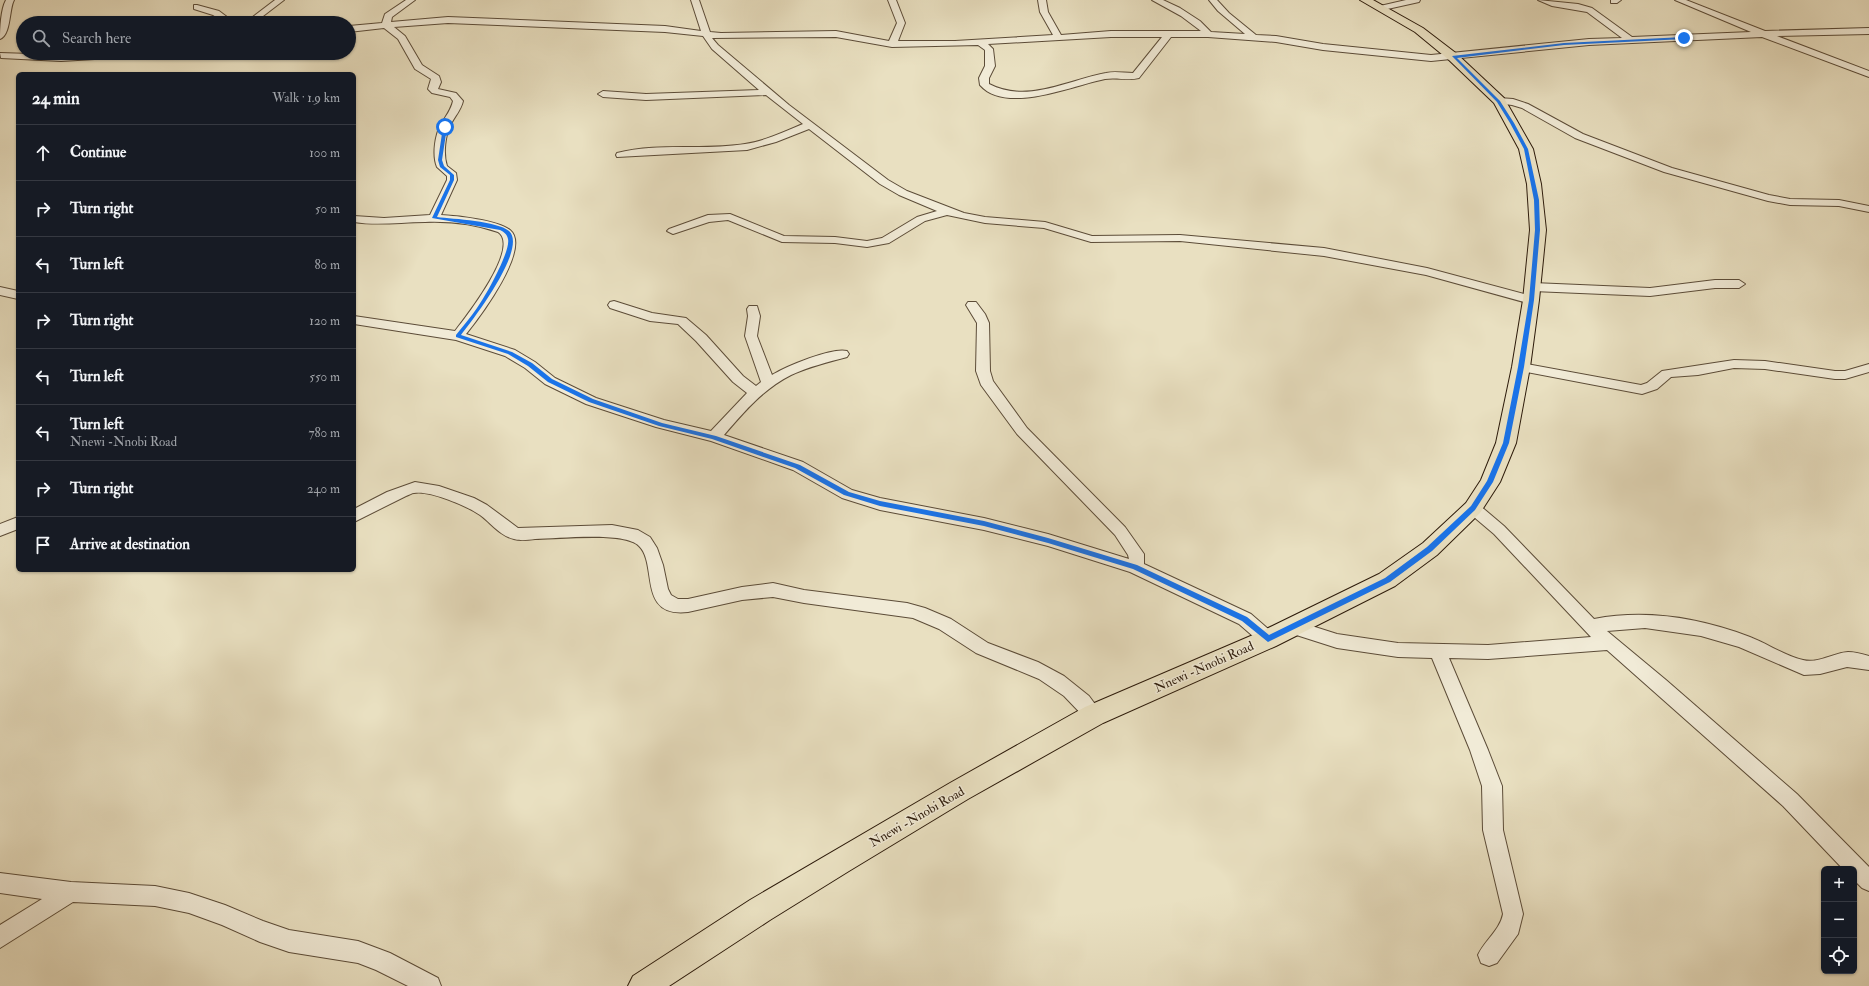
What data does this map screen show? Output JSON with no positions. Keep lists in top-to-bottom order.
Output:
{
  "streets": {
    "main road": ["Nnewi -Nnobi Road"]
  },
  "page": {
    "search": "Search here",
    "heading": ["24 min", "Walk · 1.9 km"],
    "list": [
      ["Continue", "100 m"],
      ["Turn right", "50 m"],
      ["Turn left", "80 m"],
      ["Turn right", "120 m"],
      ["Turn left", "550 m"],
      ["Turn left", "Nnewi -Nnobi Road", "780 m"],
      ["Turn right", "240 m"],
      "Arrive at destination"
    ],
    "map_buttons": ["+", "−"]
  }
}
